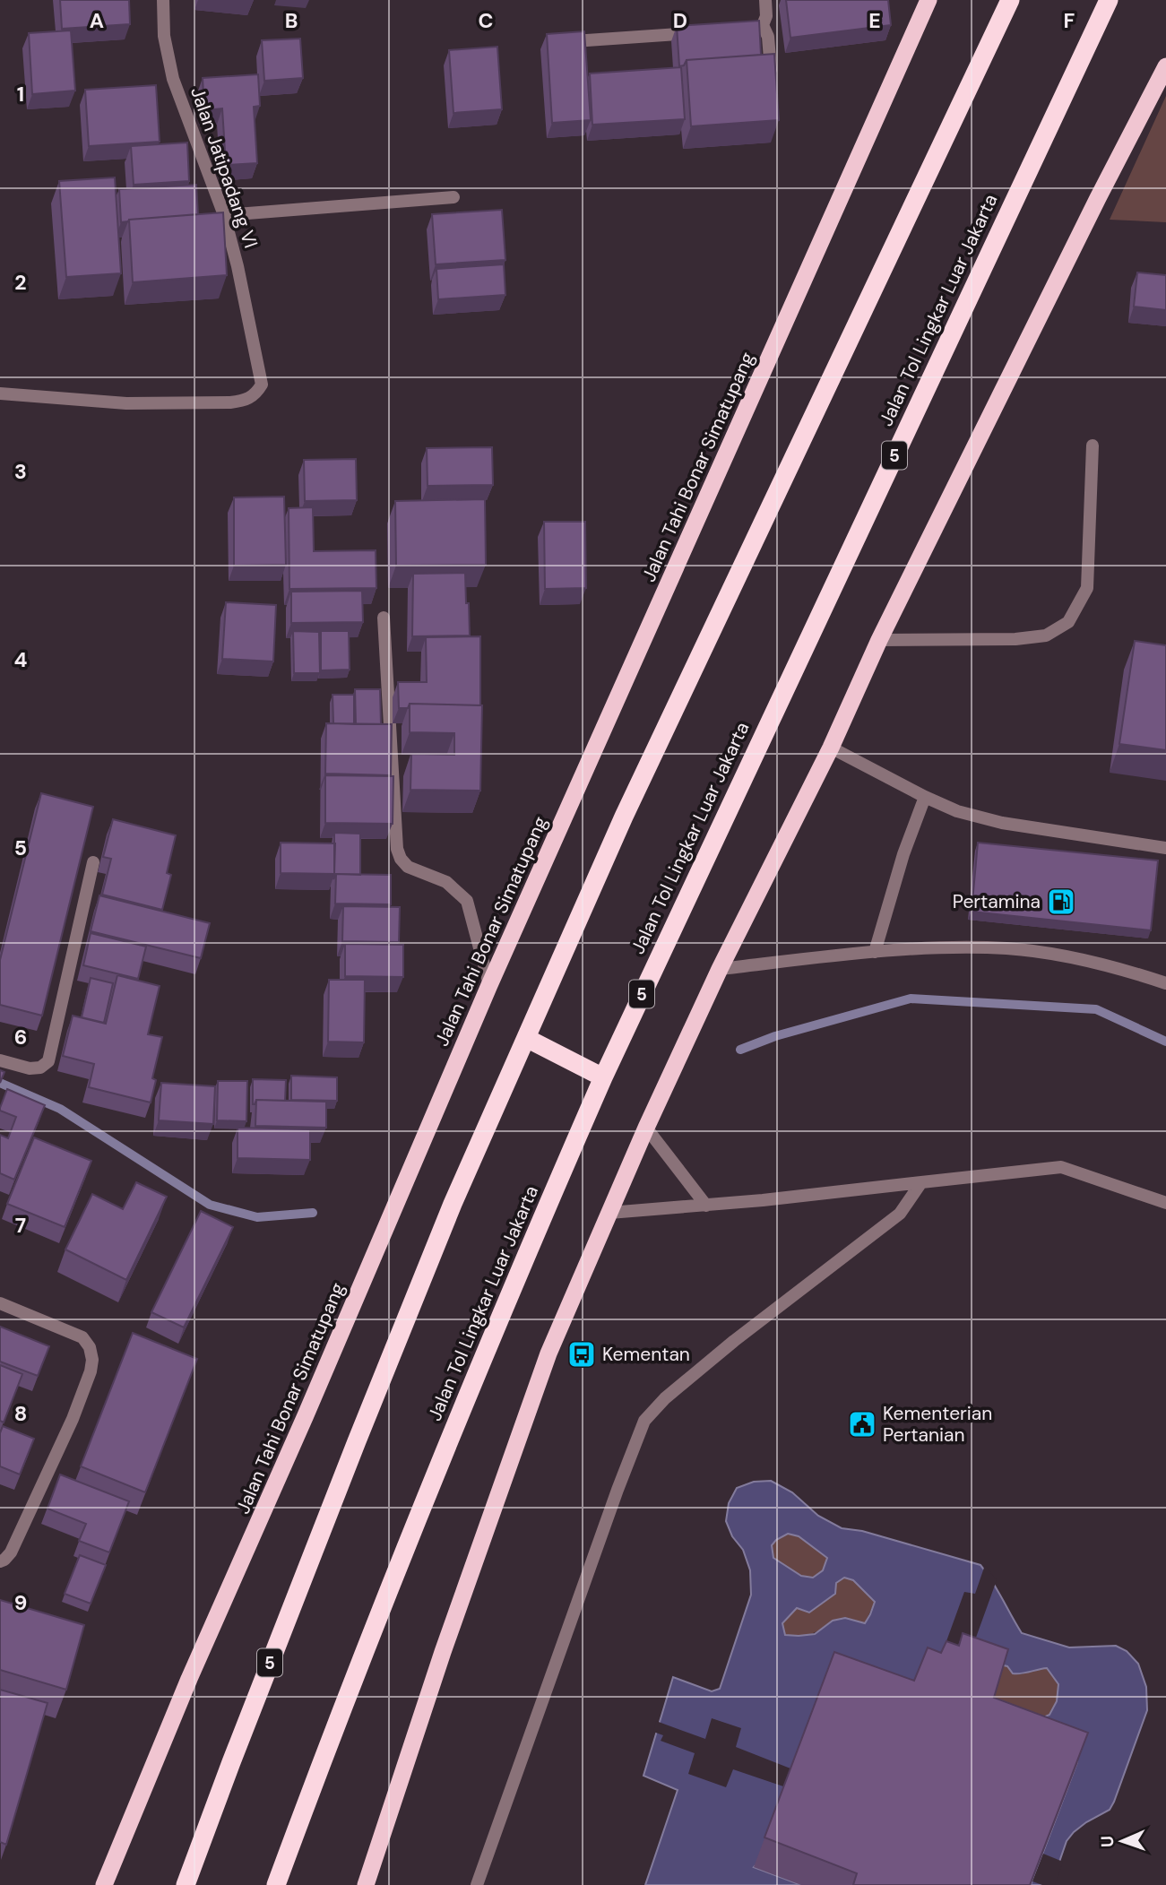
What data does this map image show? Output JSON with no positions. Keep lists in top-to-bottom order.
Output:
{
  "streets": {
    "highway": ["Jalan Tol Lingkar Luar Jakarta", "5", "Jalan Tahi Bonar Simatupang"],
    "street": ["Jalan Jatipadang VI"]
  },
  "places": {
    "fuel station": ["Pertamina"],
    "bus stop": ["Kementan"],
    "public building": ["Kementerian Pertanian"]
  },
  "north": "left",
  "grid": {
    "columns": [
      "A",
      "B",
      "C",
      "D",
      "E",
      "F"
    ],
    "rows": [
      "1",
      "2",
      "3",
      "4",
      "5",
      "6",
      "7",
      "8",
      "9"
    ]
  }
}
